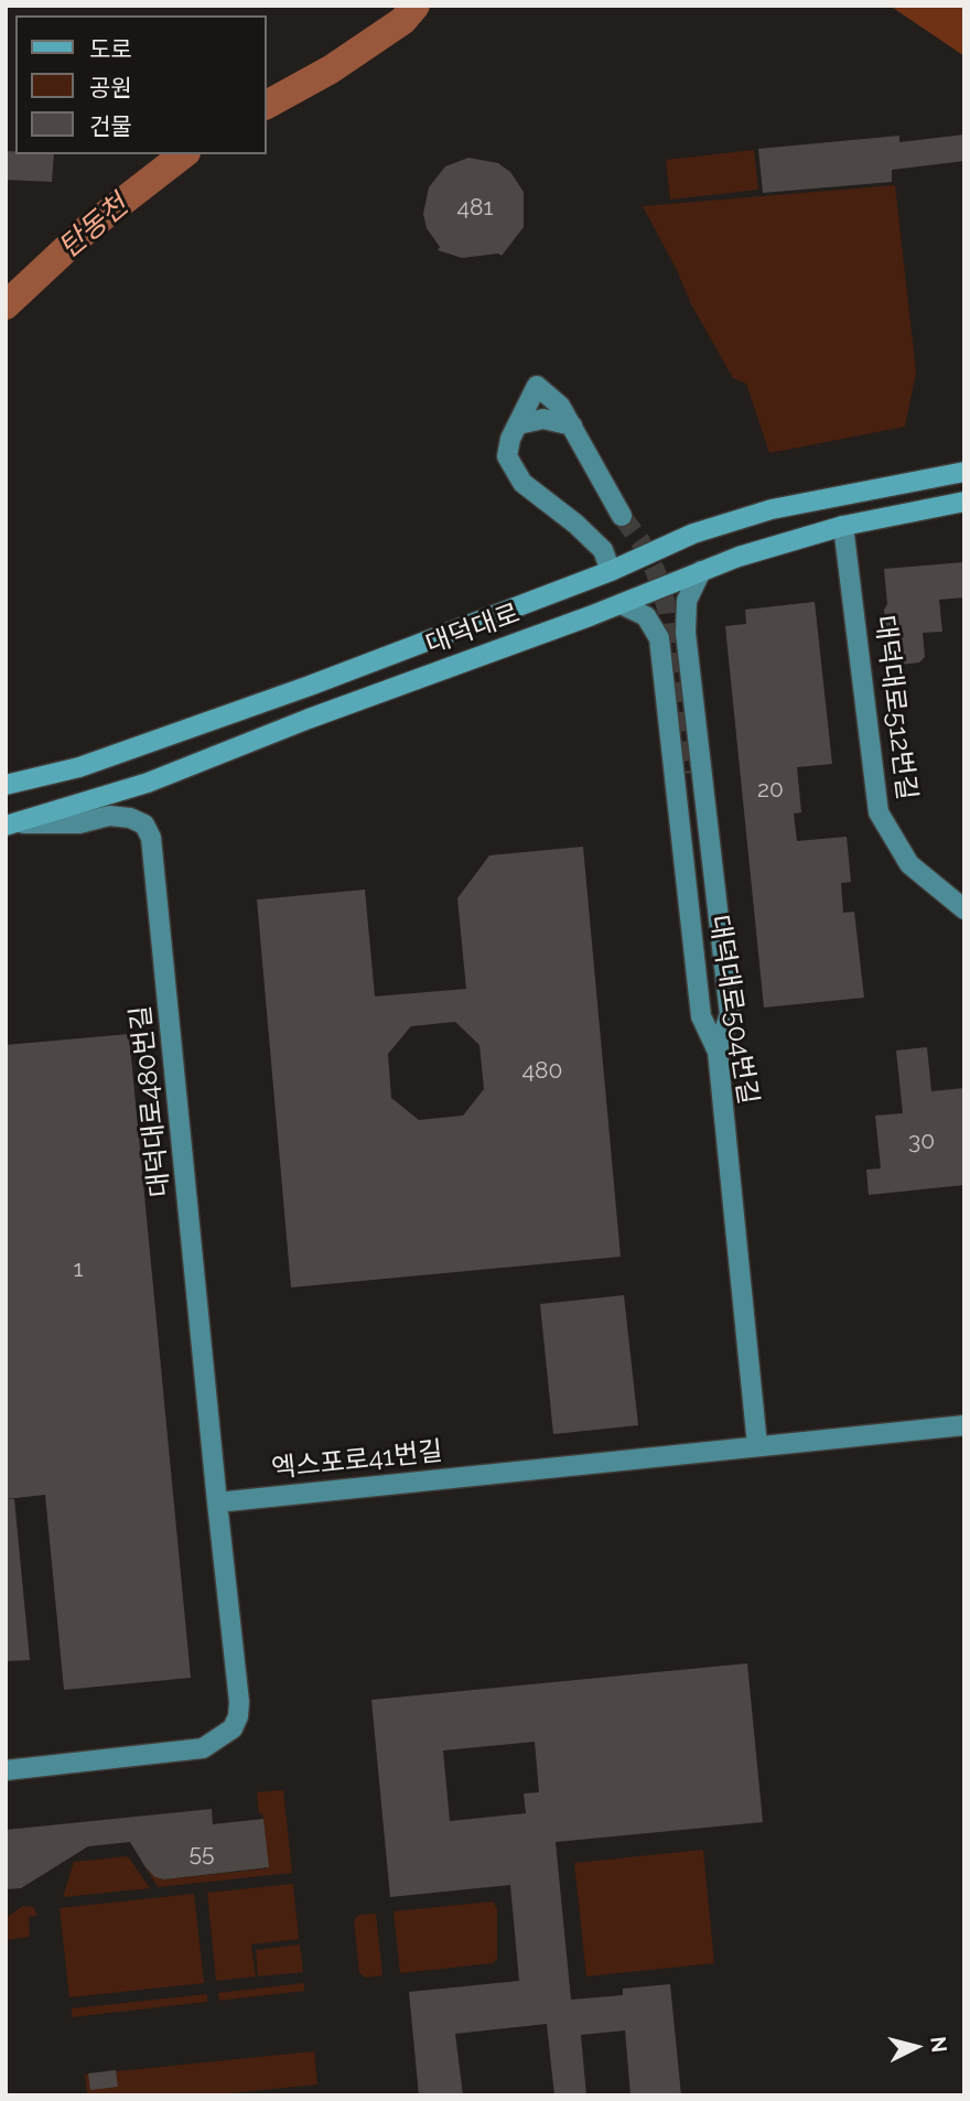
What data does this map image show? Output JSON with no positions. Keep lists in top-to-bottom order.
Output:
{
  "streets": {
    "main road": ["대덕대로"],
    "street": [
      "대덕대로512번길",
      "대덕대로504번길",
      "대덕대로480번길",
      "엑스포로41번길"
    ]
  },
  "crossings": [
    ["대덕대로", "대덕대로512번길"],
    ["대덕대로", "대덕대로480번길"],
    ["대덕대로504번길", "엑스포로41번길"],
    ["대덕대로480번길", "엑스포로41번길"]
  ],
  "water": ["탄동천"],
  "house_numbers": [
    "481",
    "20",
    "480",
    "30",
    "1",
    "55"
  ],
  "legend": ["도로", "공원", "건물"],
  "north": "right"
}
